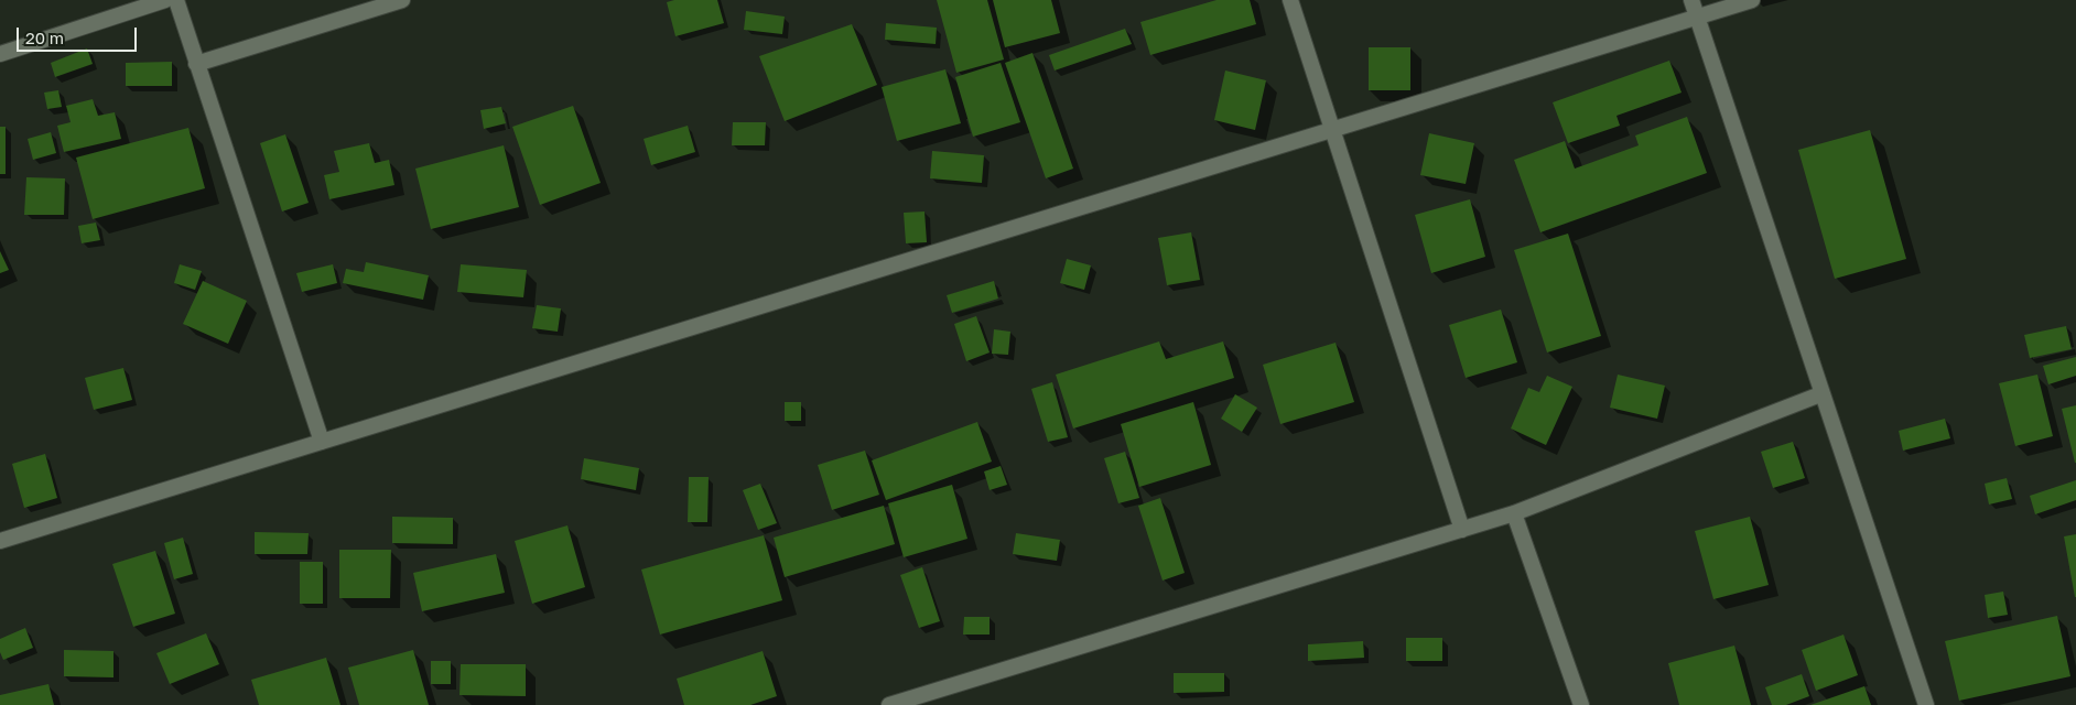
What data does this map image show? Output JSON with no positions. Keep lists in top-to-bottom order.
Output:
{
  "scale_bar": "20 m"
}
